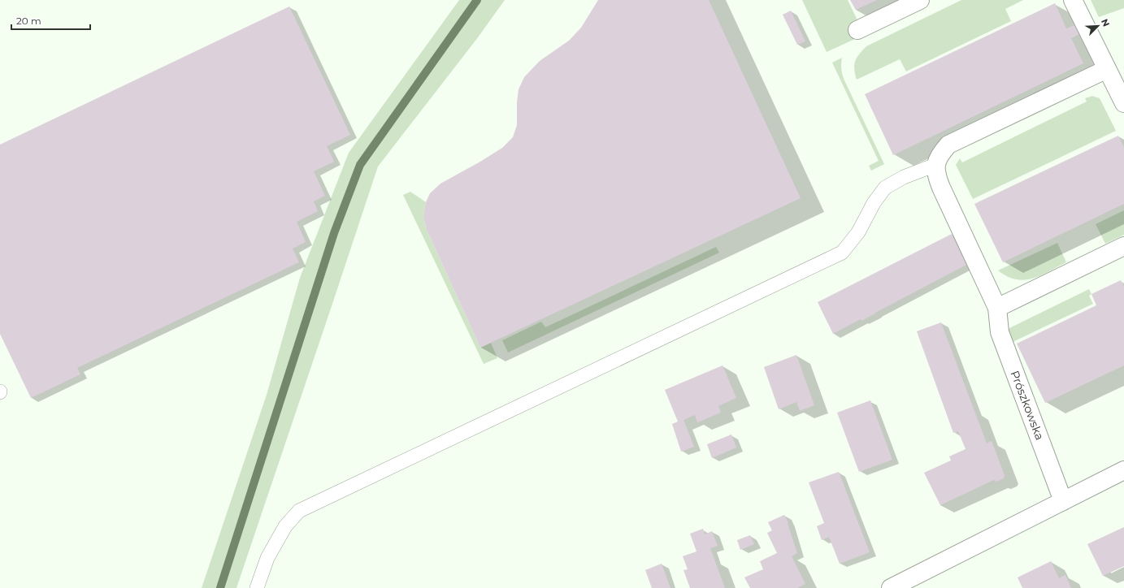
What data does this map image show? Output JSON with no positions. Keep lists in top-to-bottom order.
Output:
{
  "streets": {
    "street": ["Prószkowska"]
  },
  "scale_bar": "20 m",
  "north": "top right"
}
